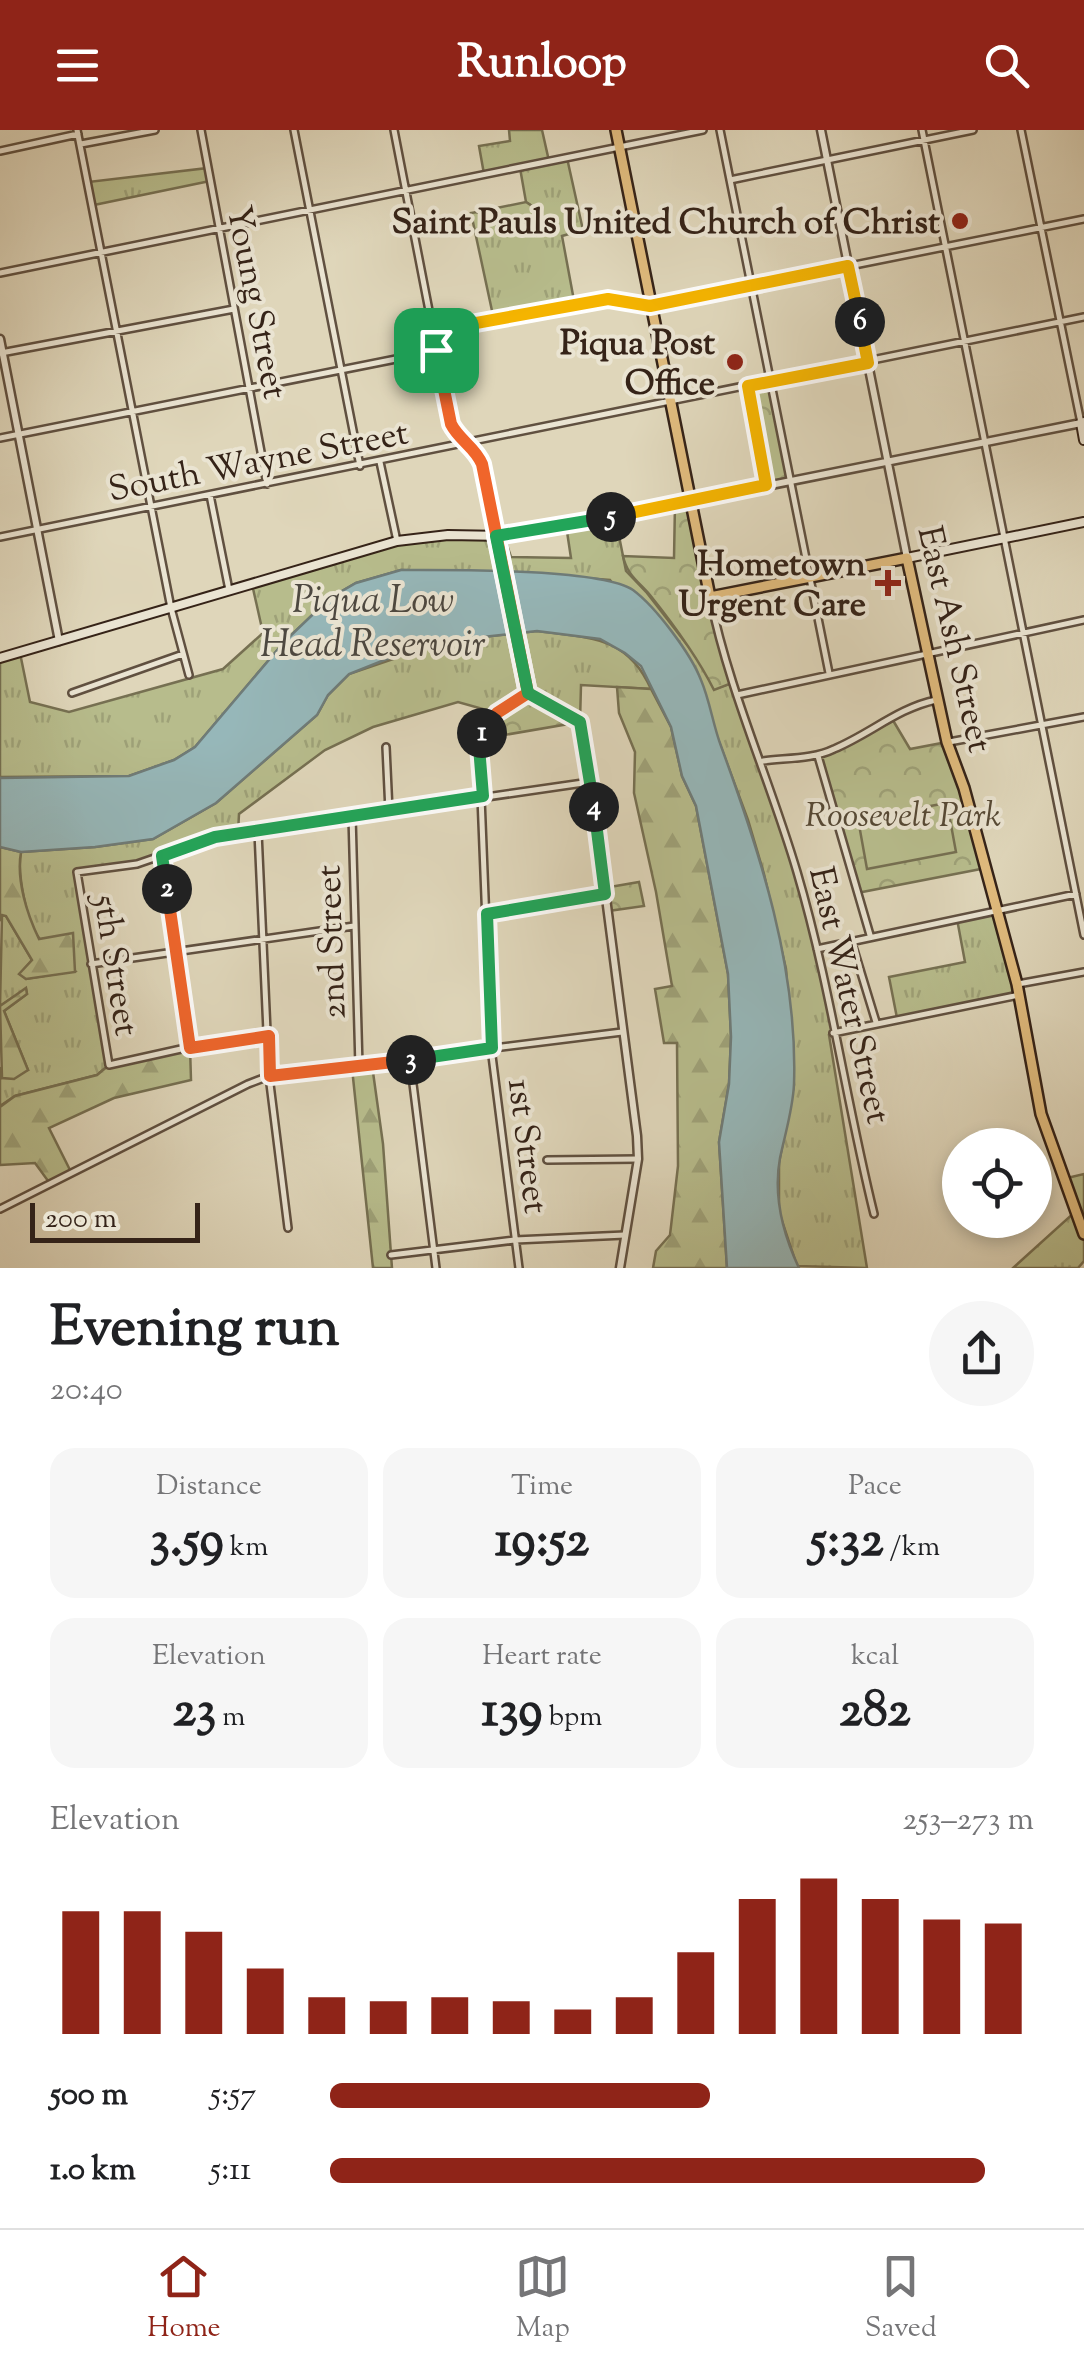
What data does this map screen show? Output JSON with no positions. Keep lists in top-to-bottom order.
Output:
{
  "streets": {
    "main road": ["East Ash Street", "East Water Street"],
    "street": [
      "Young Street",
      "South Wayne Street",
      "2nd Street",
      "5th Street",
      "1st Street"
    ]
  },
  "crossings": [
    ["Young Street", "South Wayne Street"],
    ["South Wayne Street", "East Ash Street"],
    ["South Wayne Street", "East Water Street"]
  ],
  "water": ["Piqua Low Head Reservoir"],
  "parks": ["Roosevelt Park"],
  "places": {
    "other": ["Saint Pauls United Church of Christ", "Piqua Post Office"],
    "health": ["Hometown Urgent Care"]
  },
  "scale_bar": "200 m",
  "page": {
    "header": "Runloop",
    "pins": [
      "6",
      "5",
      "1",
      "4",
      "2",
      "3"
    ],
    "scale": "200 m",
    "heading": ["Evening run", "20:40"],
    "stats": [
      ["Distance", "3.59 km"],
      ["Time", "19:52"],
      ["Pace", "5:32 /km"],
      ["Elevation", "23 m"],
      ["Heart rate", "139 bpm"],
      ["kcal", "282"]
    ],
    "chart": ["Elevation", "253–273 m"],
    "list": [
      {
        "name": "500 m",
        "note": "5:57"
      },
      {
        "name": "1.0 km",
        "note": "5:11"
      }
    ],
    "tabs": ["Home", "Map", "Saved"]
  }
}
